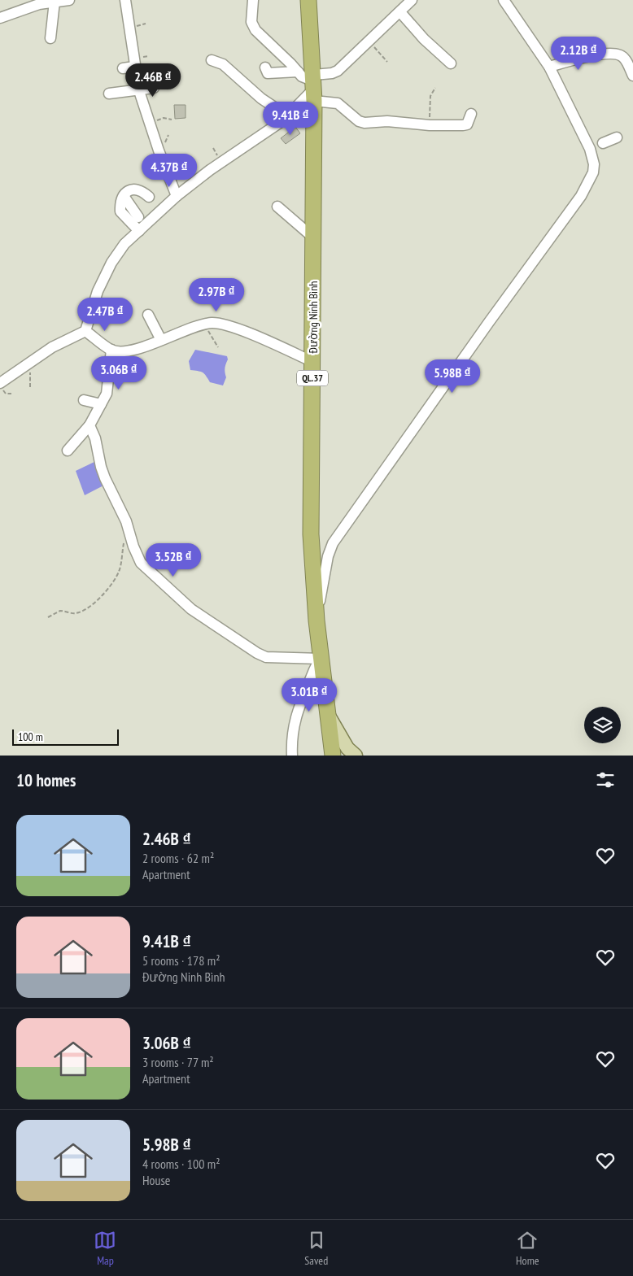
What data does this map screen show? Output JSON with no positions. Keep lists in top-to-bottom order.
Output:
{
  "streets": {
    "highway": ["Đường Ninh Bình", "QL.37"]
  },
  "scale_bar": "100 m",
  "page": {
    "price": [
      "2.12B ₫",
      "2.46B ₫",
      "9.41B ₫",
      "4.37B ₫",
      "2.97B ₫",
      "2.47B ₫",
      "3.06B ₫",
      "5.98B ₫",
      "3.52B ₫",
      "3.01B ₫"
    ],
    "scale": "100 m",
    "heading": "10 homes",
    "list": [
      {
        "name": "2.46B ₫",
        "note": "2 rooms · 62 m² · Apartment"
      },
      {
        "name": "9.41B ₫",
        "note": "5 rooms · 178 m² · Đường Ninh Bình"
      },
      {
        "name": "3.06B ₫",
        "note": "3 rooms · 77 m² · Apartment"
      },
      {
        "name": "5.98B ₫",
        "note": "4 rooms · 100 m² · House"
      }
    ],
    "tabs": ["Map", "Saved", "Home"]
  }
}
